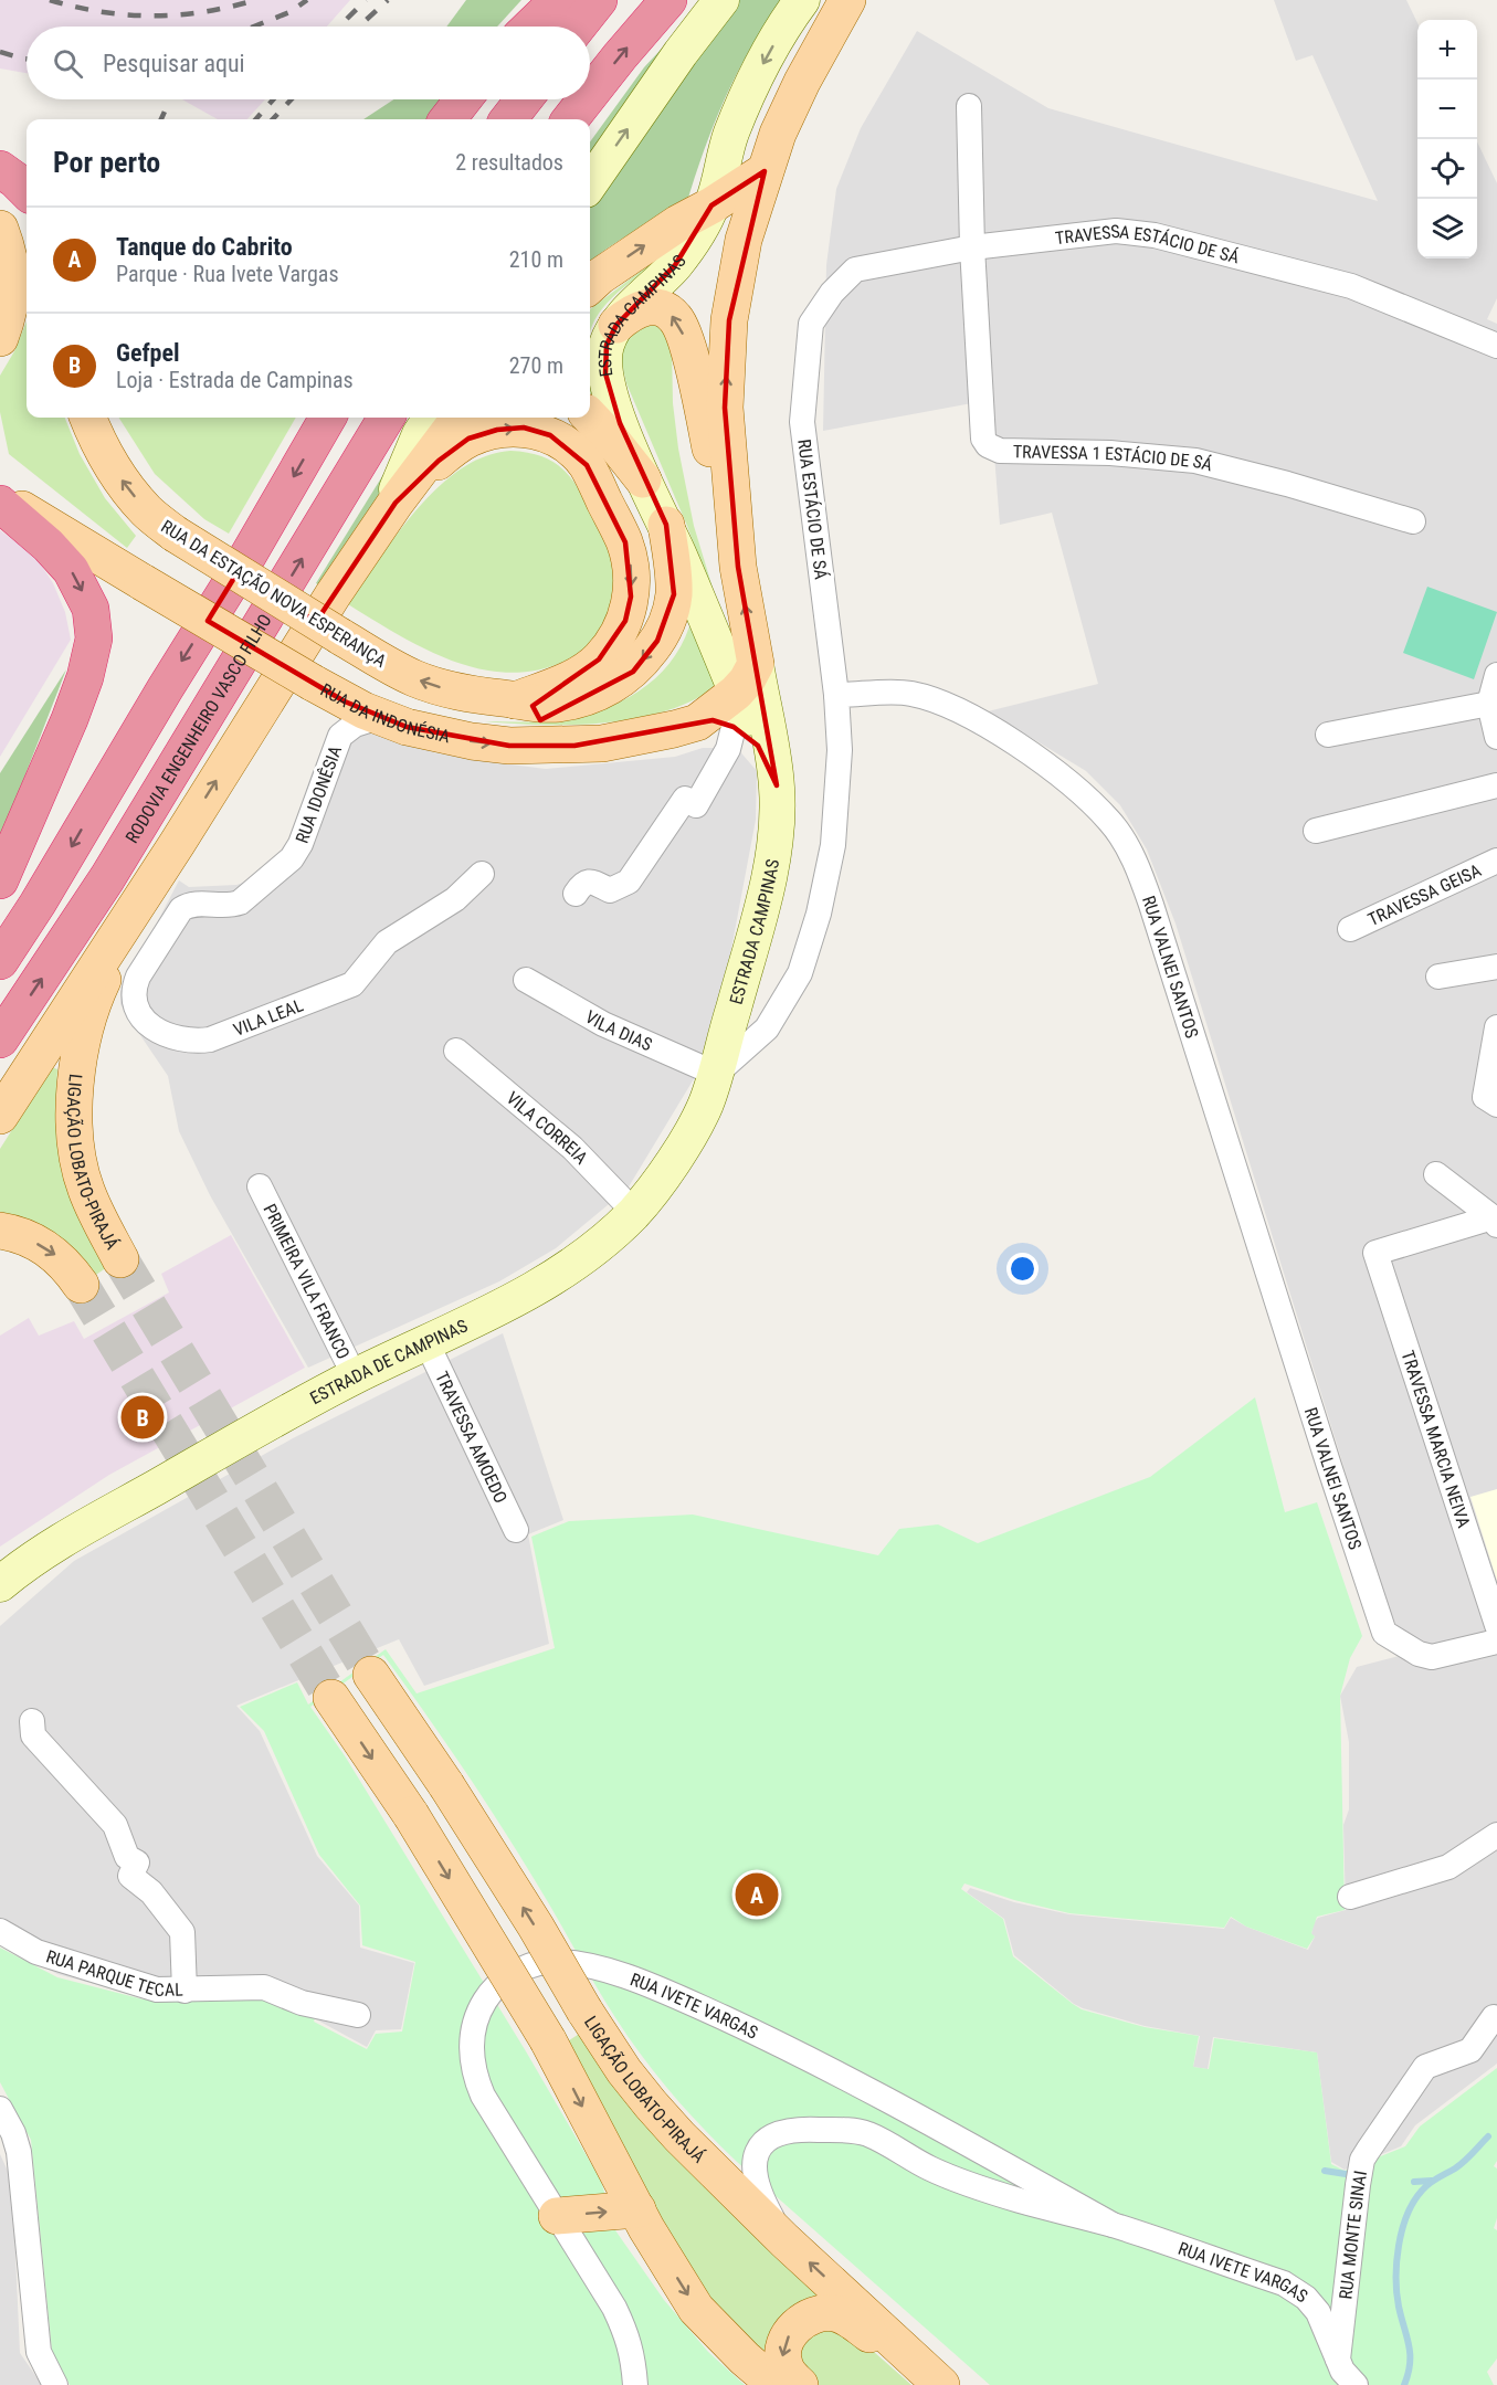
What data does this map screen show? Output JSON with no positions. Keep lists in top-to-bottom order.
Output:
{
  "streets": {
    "highway": ["RODOVIA ENGENHEIRO VASCO FILHO"],
    "main road": [
      "ESTRADA CAMPINAS",
      "RUA DA ESTAÇÃO NOVA ESPERANÇA",
      "RUA DA INDONÉSIA",
      "LIGAÇÃO LOBATO-PIRAJÁ",
      "ESTRADA DE CAMPINAS"
    ],
    "street": [
      "TRAVESSA ESTÁCIO DE SÁ",
      "TRAVESSA 1 ESTÁCIO DE SÁ",
      "RUA ESTÁCIO DE SÁ",
      "RUA IDONÊSIA",
      "TRAVESSA GEISA",
      "RUA VALNEI SANTOS",
      "VILA LEAL",
      "VILA DIAS",
      "VILA CORREIA",
      "PRIMEIRA VILA FRANCO",
      "TRAVESSA AMOEDO",
      "TRAVESSA MARCIA NEIVA",
      "RUA PARQUE TECAL",
      "RUA IVETE VARGAS",
      "RUA MONTE SINAI"
    ]
  },
  "crossings": [
    ["TRAVESSA ESTÁCIO DE SÁ", "TRAVESSA 1 ESTÁCIO DE SÁ"],
    ["TRAVESSA ESTÁCIO DE SÁ", "RUA ESTÁCIO DE SÁ"],
    ["ESTRADA CAMPINAS", "RUA DA ESTAÇÃO NOVA ESPERANÇA"],
    ["ESTRADA CAMPINAS", "RUA DA INDONÉSIA"],
    ["ESTRADA CAMPINAS", "VILA DIAS"],
    ["ESTRADA CAMPINAS", "ESTRADA DE CAMPINAS"],
    ["RUA ESTÁCIO DE SÁ", "RUA VALNEI SANTOS"],
    ["RUA DA INDONÉSIA", "RUA IDONÊSIA"],
    ["RUA IDONÊSIA", "VILA LEAL"],
    ["VILA DIAS", "ESTRADA DE CAMPINAS"],
    ["VILA CORREIA", "ESTRADA DE CAMPINAS"],
    ["LIGAÇÃO LOBATO-PIRAJÁ", "RUA IVETE VARGAS"],
    ["PRIMEIRA VILA FRANCO", "ESTRADA DE CAMPINAS"],
    ["ESTRADA DE CAMPINAS", "TRAVESSA AMOEDO"],
    ["RUA IVETE VARGAS", "RUA MONTE SINAI"]
  ],
  "one_way": ["RUA DA INDONÉSIA"],
  "page": {
    "map_buttons": ["+", "−"],
    "search": "Pesquisar aqui",
    "heading": ["Por perto", "2 resultados"],
    "list": [
      {
        "mark": "A",
        "name": "Tanque do Cabrito",
        "note": "Parque · Rua Ivete Vargas",
        "value": "210 m"
      },
      {
        "mark": "B",
        "name": "Gefpel",
        "note": "Loja · Estrada de Campinas",
        "value": "270 m"
      }
    ],
    "pins": ["B", "A"]
  }
}
